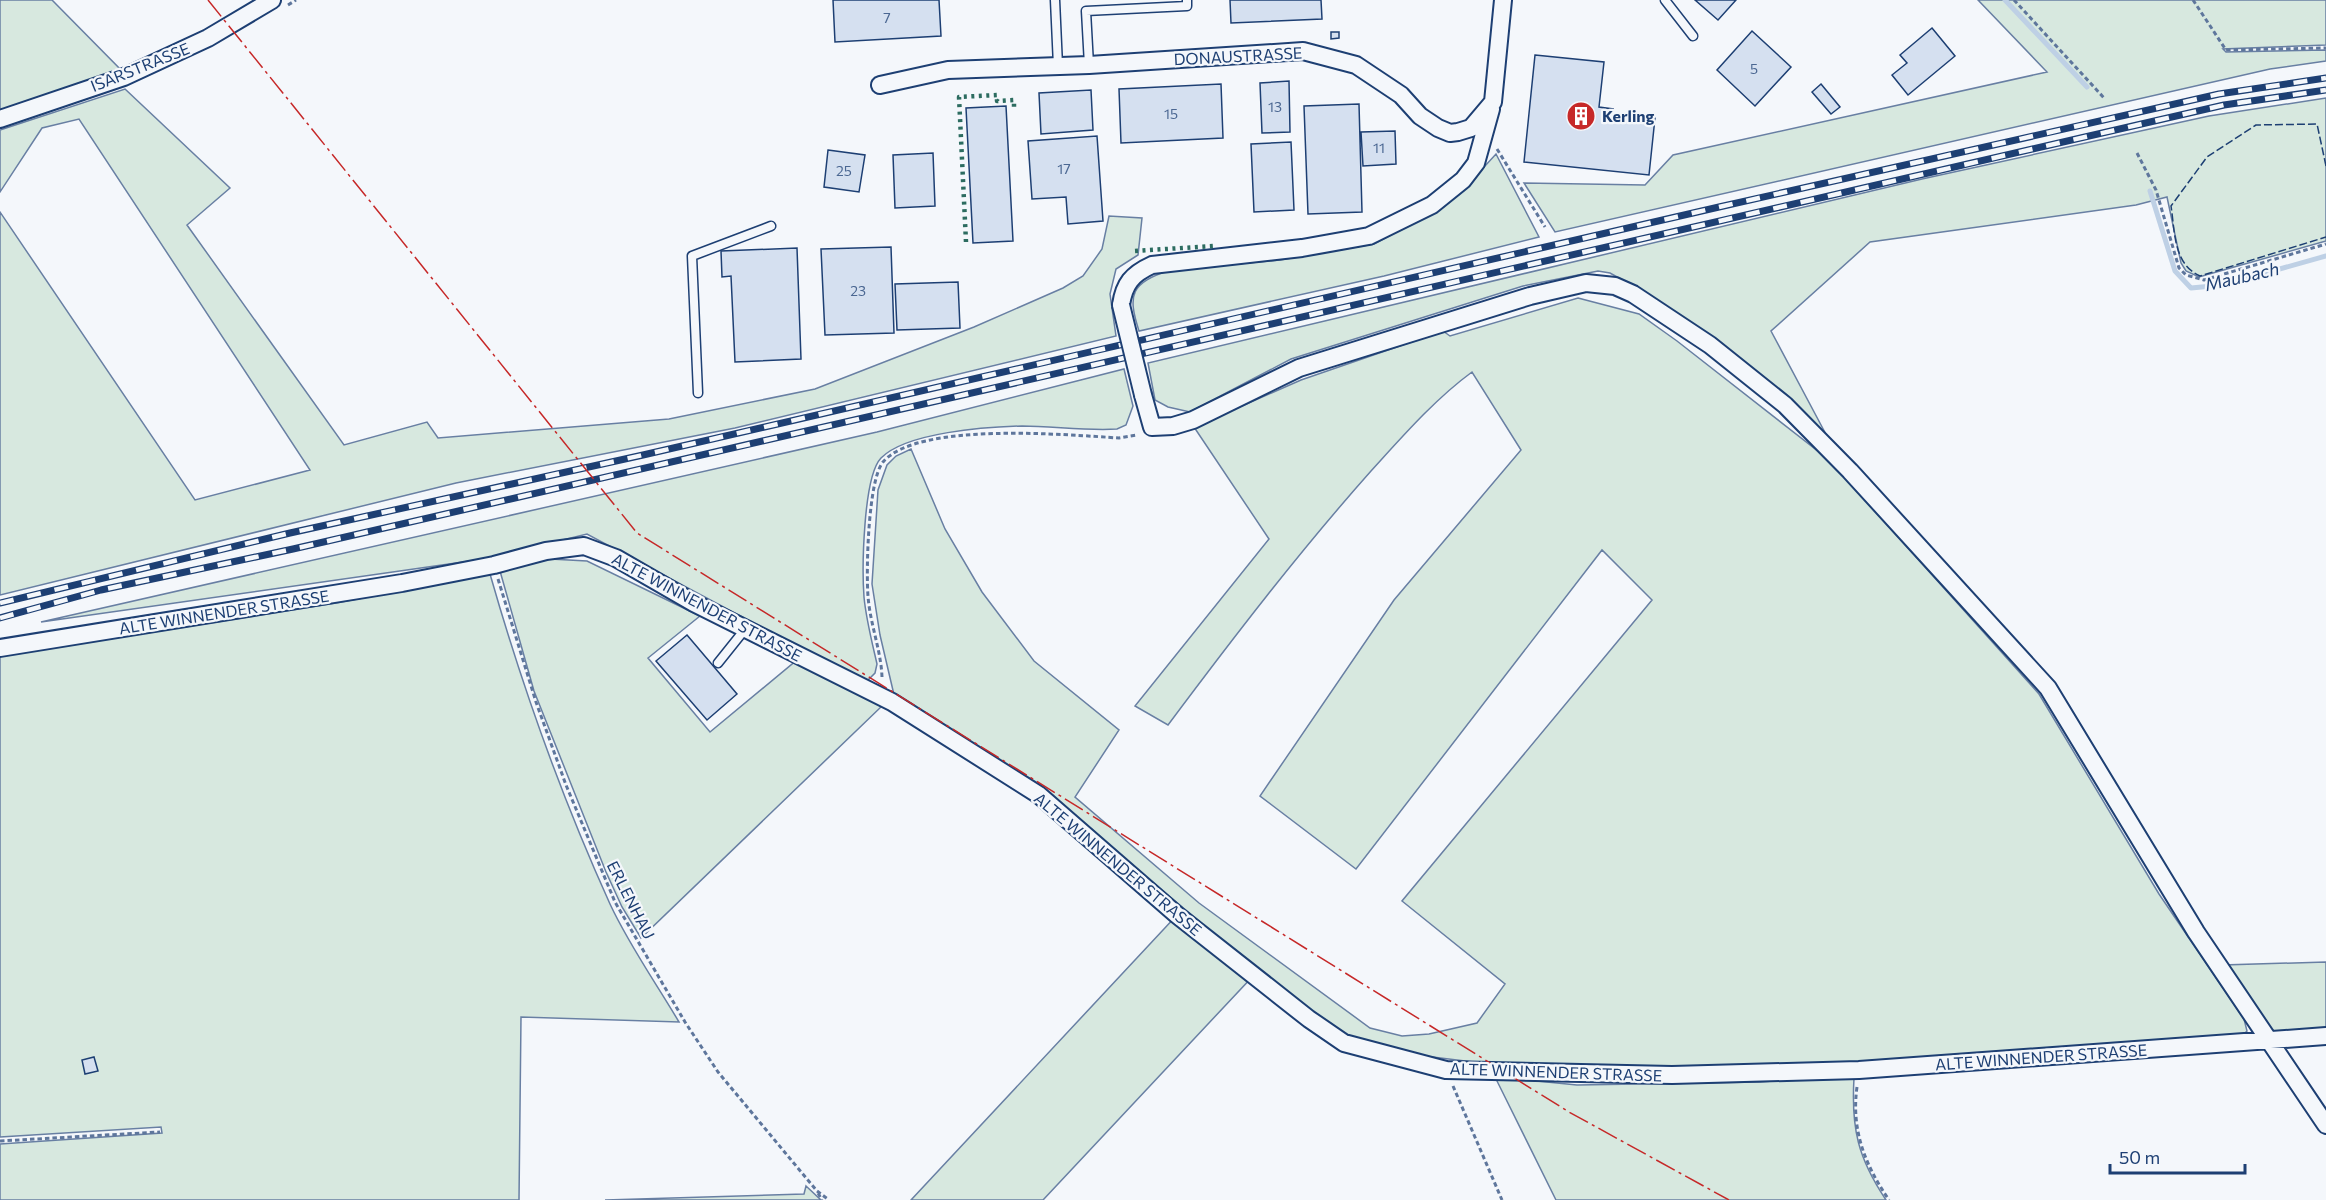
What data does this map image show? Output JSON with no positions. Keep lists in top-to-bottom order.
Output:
{
  "streets": {
    "street": ["DONAUSTRASSE", "ISARSTRASSE", "ALTE WINNENDER STRASSE"],
    "path": ["ERLENHAU"]
  },
  "crossings": [
    ["ALTE WINNENDER STRASSE", "ERLENHAU"]
  ],
  "water": ["Maubach"],
  "places": {
    "building": ["Kerling"]
  },
  "house_numbers": [
    "7",
    "5",
    "13",
    "15",
    "11",
    "17",
    "25",
    "23"
  ],
  "scale_bar": "50 m"
}
